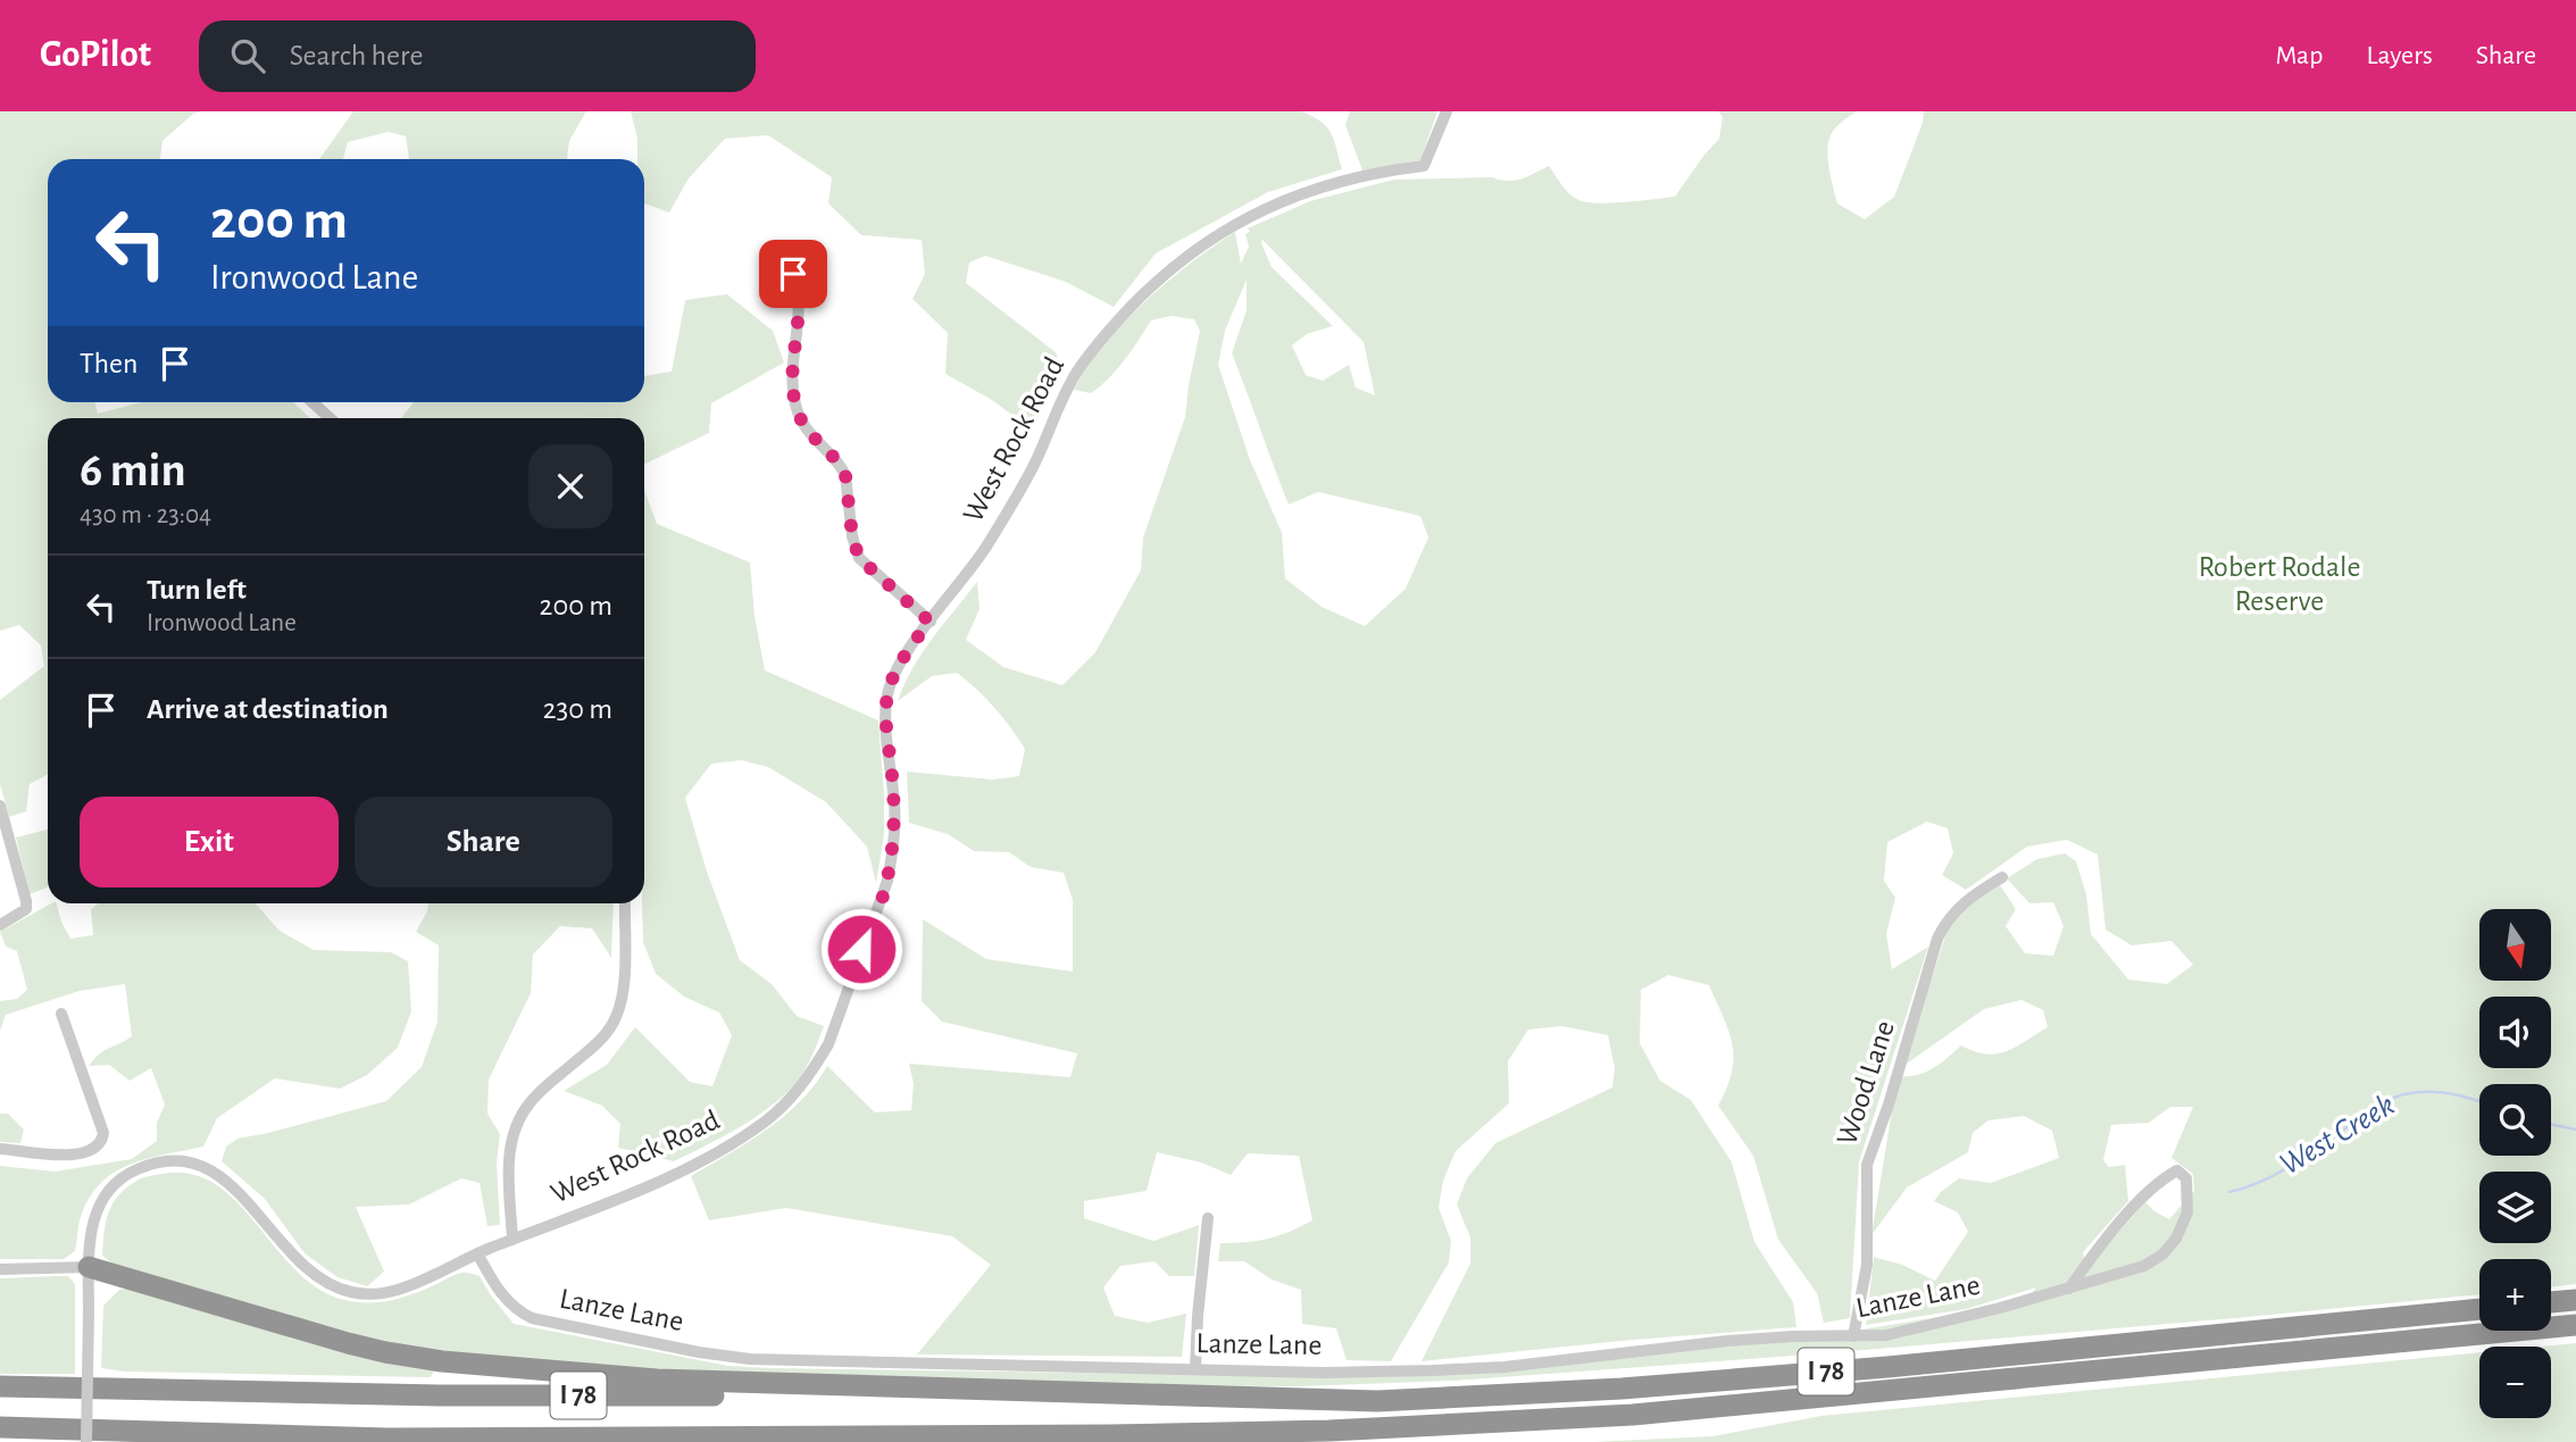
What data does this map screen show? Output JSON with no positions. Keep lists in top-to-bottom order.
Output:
{
  "streets": {
    "highway": ["I 78"],
    "street": ["West Rock Road", "Wood Lane", "Lanze Lane"]
  },
  "crossings": [
    ["West Rock Road", "Lanze Lane"],
    ["Wood Lane", "Lanze Lane"]
  ],
  "water": ["West Creek"],
  "parks": ["Robert Rodale Reserve"],
  "north": "bottom",
  "page": {
    "header": "GoPilot",
    "search": "Search here",
    "nav": ["Map", "Layers", "Share"],
    "turn": ["200 m", "Ironwood Lane"],
    "then": "Then",
    "heading": ["6 min", "430 m · 23:04"],
    "list": [
      {
        "name": "Turn left",
        "note": "Ironwood Lane",
        "value": "200 m"
      },
      {
        "name": "Arrive at destination",
        "value": "230 m"
      }
    ],
    "buttons": ["Exit", "Share"],
    "map_buttons": ["+", "−"]
  }
}
